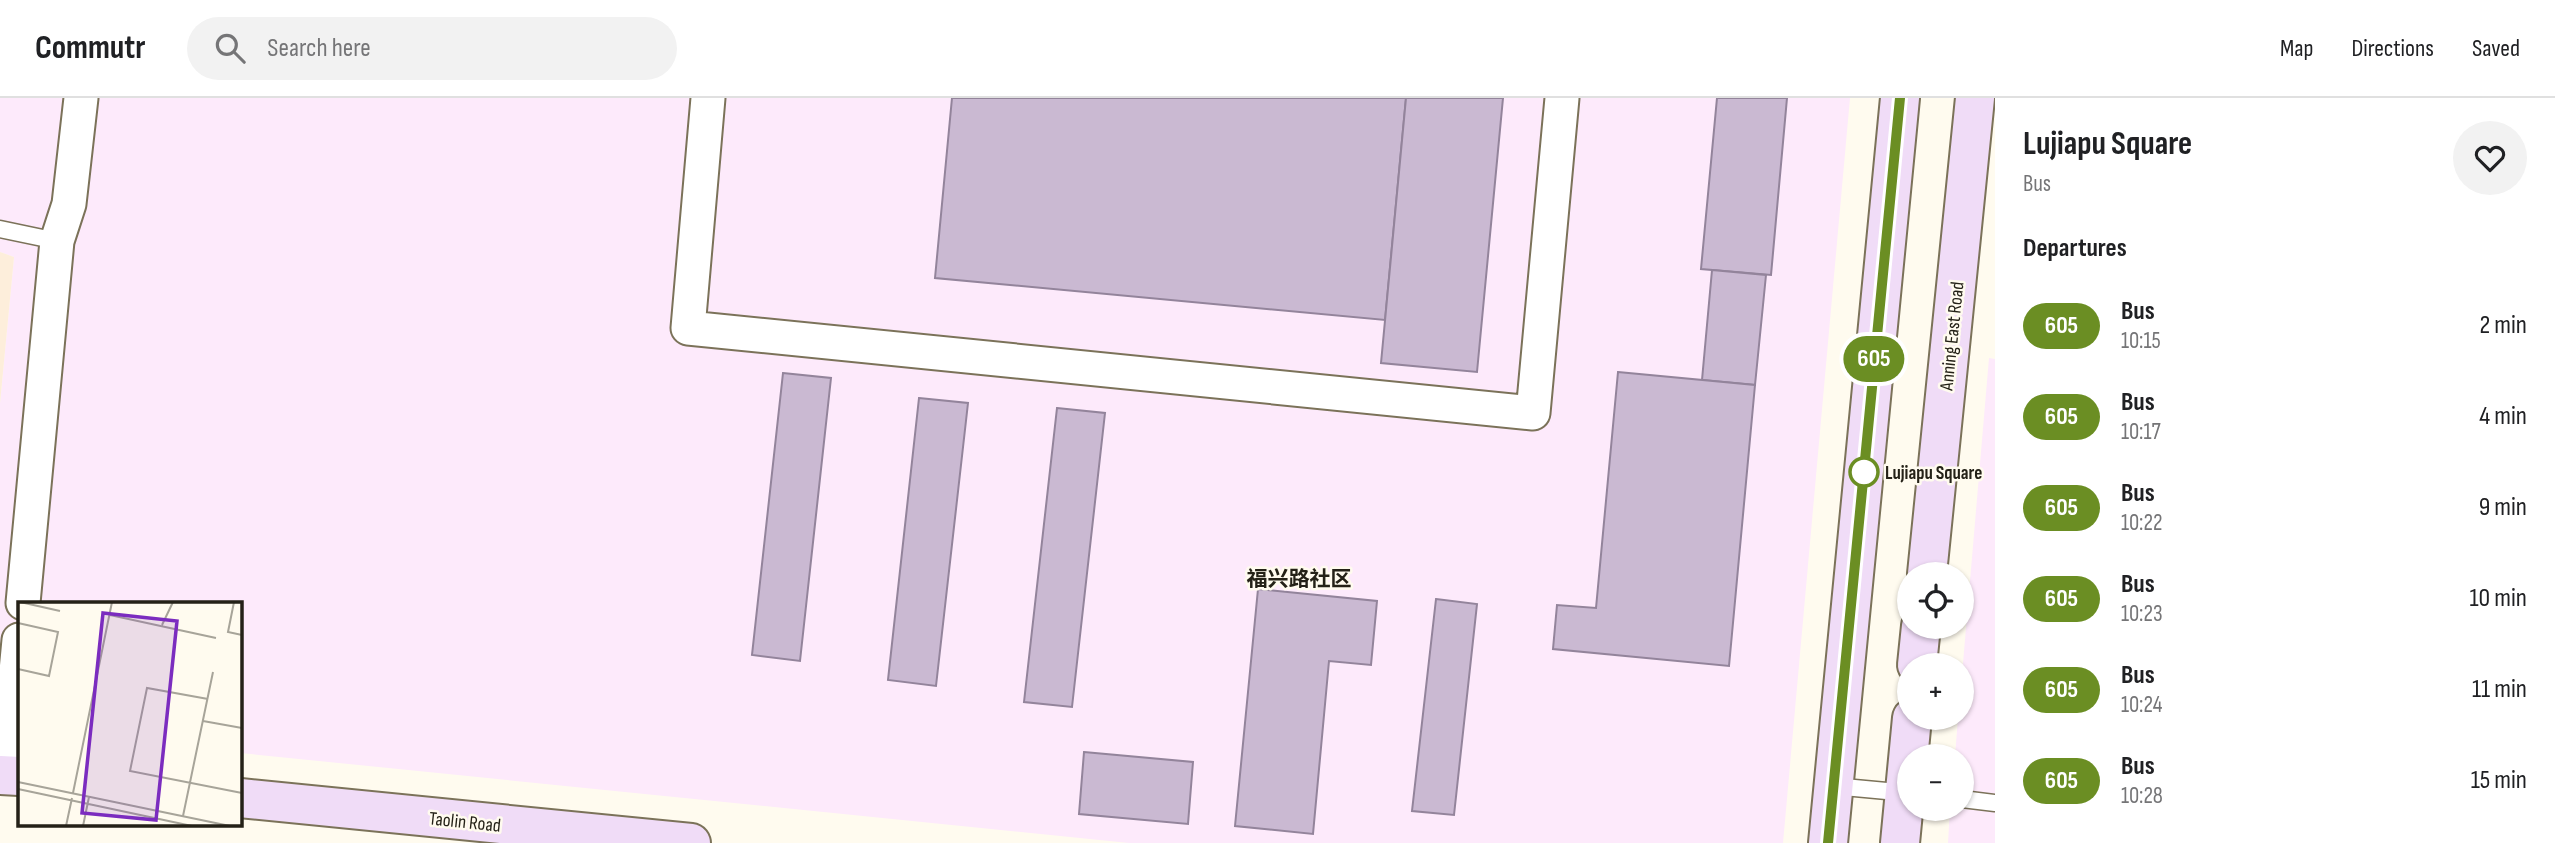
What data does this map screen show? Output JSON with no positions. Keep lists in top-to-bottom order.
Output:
{
  "streets": {
    "main road": ["Anning East Road", "Taolin Road"]
  },
  "districts": ["福兴路社区"],
  "places": ["Lujiapu Square"],
  "lines": ["bus line 605"],
  "page": {
    "header": "Commutr",
    "search": "Search here",
    "nav": ["Map", "Directions", "Saved"],
    "on_map": "605",
    "heading": [
      ["Lujiapu Square", "Bus"],
      "Departures"
    ],
    "list": [
      {
        "mark": "605",
        "name": "Bus",
        "note": "10:15",
        "value": "2 min"
      },
      {
        "mark": "605",
        "name": "Bus",
        "note": "10:17",
        "value": "4 min"
      },
      {
        "mark": "605",
        "name": "Bus",
        "note": "10:22",
        "value": "9 min"
      },
      {
        "mark": "605",
        "name": "Bus",
        "note": "10:23",
        "value": "10 min"
      },
      {
        "mark": "605",
        "name": "Bus",
        "note": "10:24",
        "value": "11 min"
      },
      {
        "mark": "605",
        "name": "Bus",
        "note": "10:28",
        "value": "15 min"
      }
    ],
    "map_buttons": ["+", "−"]
  }
}
